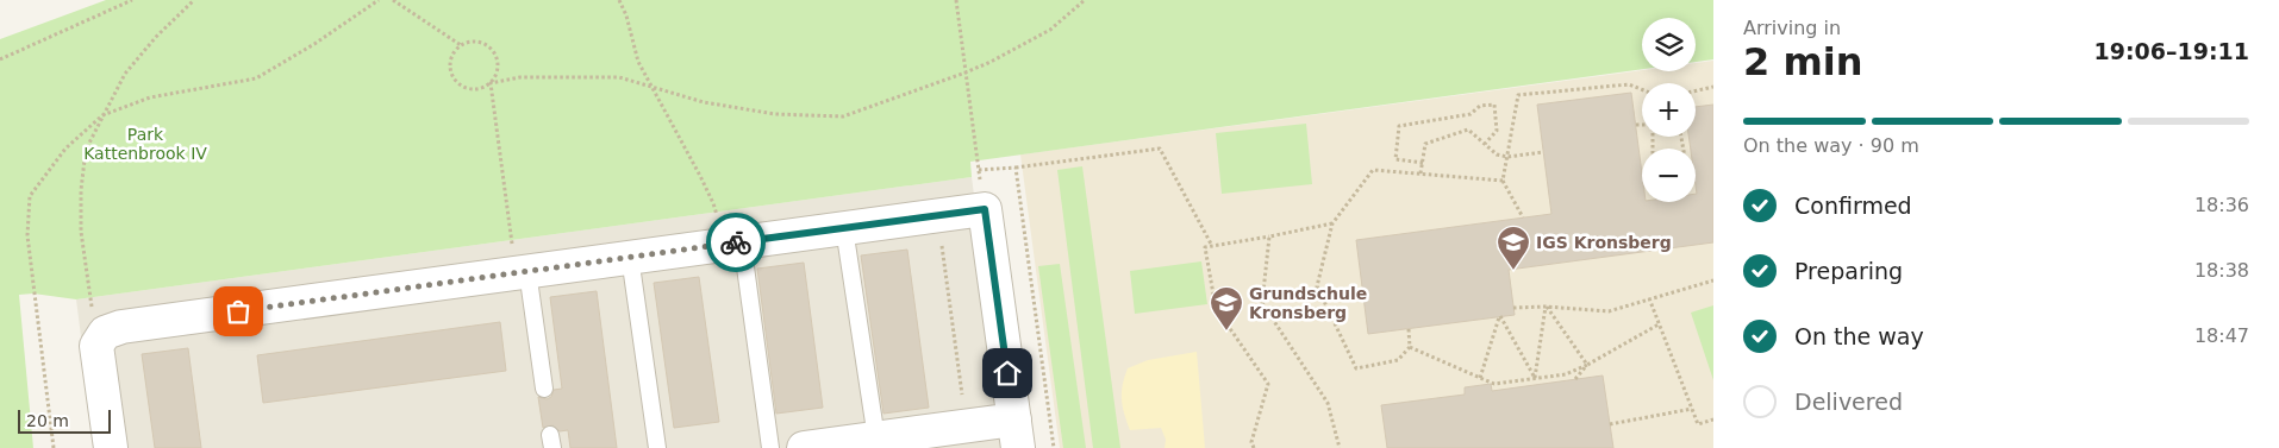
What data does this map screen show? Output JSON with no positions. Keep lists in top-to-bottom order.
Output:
{
  "parks": ["Park Kattenbrook IV"],
  "places": {
    "school or university": ["IGS Kronsberg", "Grundschule Kronsberg"]
  },
  "scale_bar": "20 m",
  "page": {
    "heading": ["2 min", "Arriving in", "19:06–19:11"],
    "map_buttons": ["+", "−"],
    "bar": "On the way · 90 m",
    "list": [
      ["Confirmed", "18:36"],
      ["Preparing", "18:38"],
      ["On the way", "18:47"],
      "Delivered"
    ],
    "scale": "20 m"
  }
}
